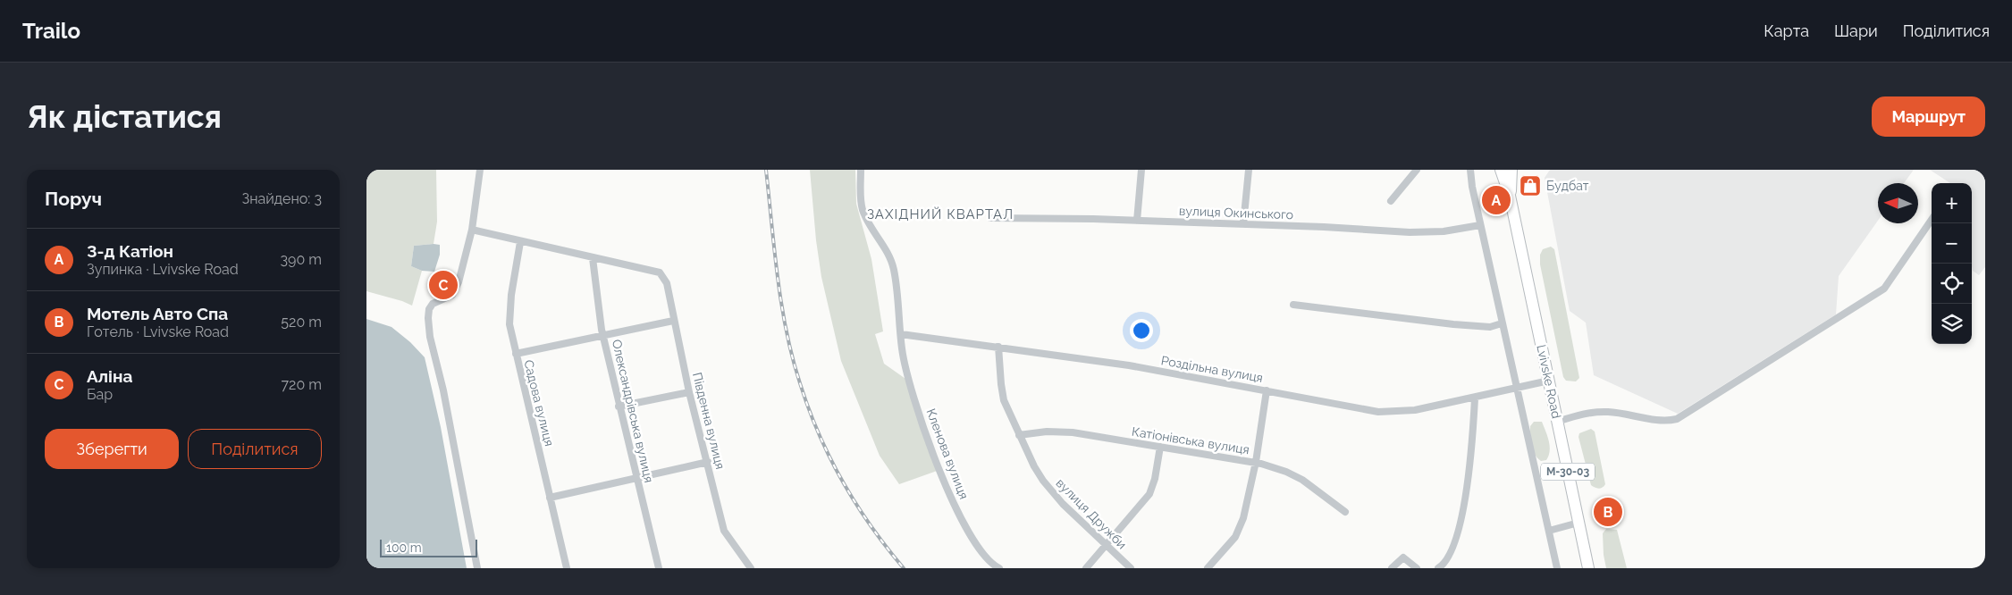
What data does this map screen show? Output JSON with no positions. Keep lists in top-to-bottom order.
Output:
{
  "streets": {
    "main road": ["Lvivske Road", "М-30-03"],
    "street": [
      "вулиця Окинського",
      "Роздільна вулиця",
      "Садова вулиця",
      "Олександрівська вулиця",
      "Південна вулиця",
      "Катіонівська вулиця",
      "Кленова вулиця",
      "вулиця Дружби"
    ]
  },
  "crossings": [
    ["Роздільна вулиця", "Lvivske Road"],
    ["Роздільна вулиця", "Кленова вулиця"],
    ["Роздільна вулиця", "вулиця Дружби"],
    ["Олександрівська вулиця", "Південна вулиця"],
    ["Катіонівська вулиця", "вулиця Дружби"]
  ],
  "districts": ["ЗАХІДНИЙ КВАРТАЛ"],
  "places": {
    "shop": ["Будбат"]
  },
  "scale_bar": "100 m",
  "north": "left",
  "page": {
    "header": "Trailo",
    "nav": ["Карта", "Шари", "Поділитися"],
    "buttons": [
      "Маршрут",
      ["Зберегти", "Поділитися"]
    ],
    "title": "Як дістатися",
    "heading": ["Поруч", "Знайдено: 3"],
    "map_buttons": ["+", "−"],
    "pins": ["A", "C", "B"],
    "list": [
      {
        "mark": "A",
        "name": "З-д Катіон",
        "note": "Зупинка · Lvivske Road",
        "value": "390 m"
      },
      {
        "mark": "B",
        "name": "Мотель Авто Спа",
        "note": "Готель · Lvivske Road",
        "value": "520 m"
      },
      {
        "mark": "C",
        "name": "Аліна",
        "note": "Бар",
        "value": "720 m"
      }
    ],
    "scale": "100 m"
  }
}
